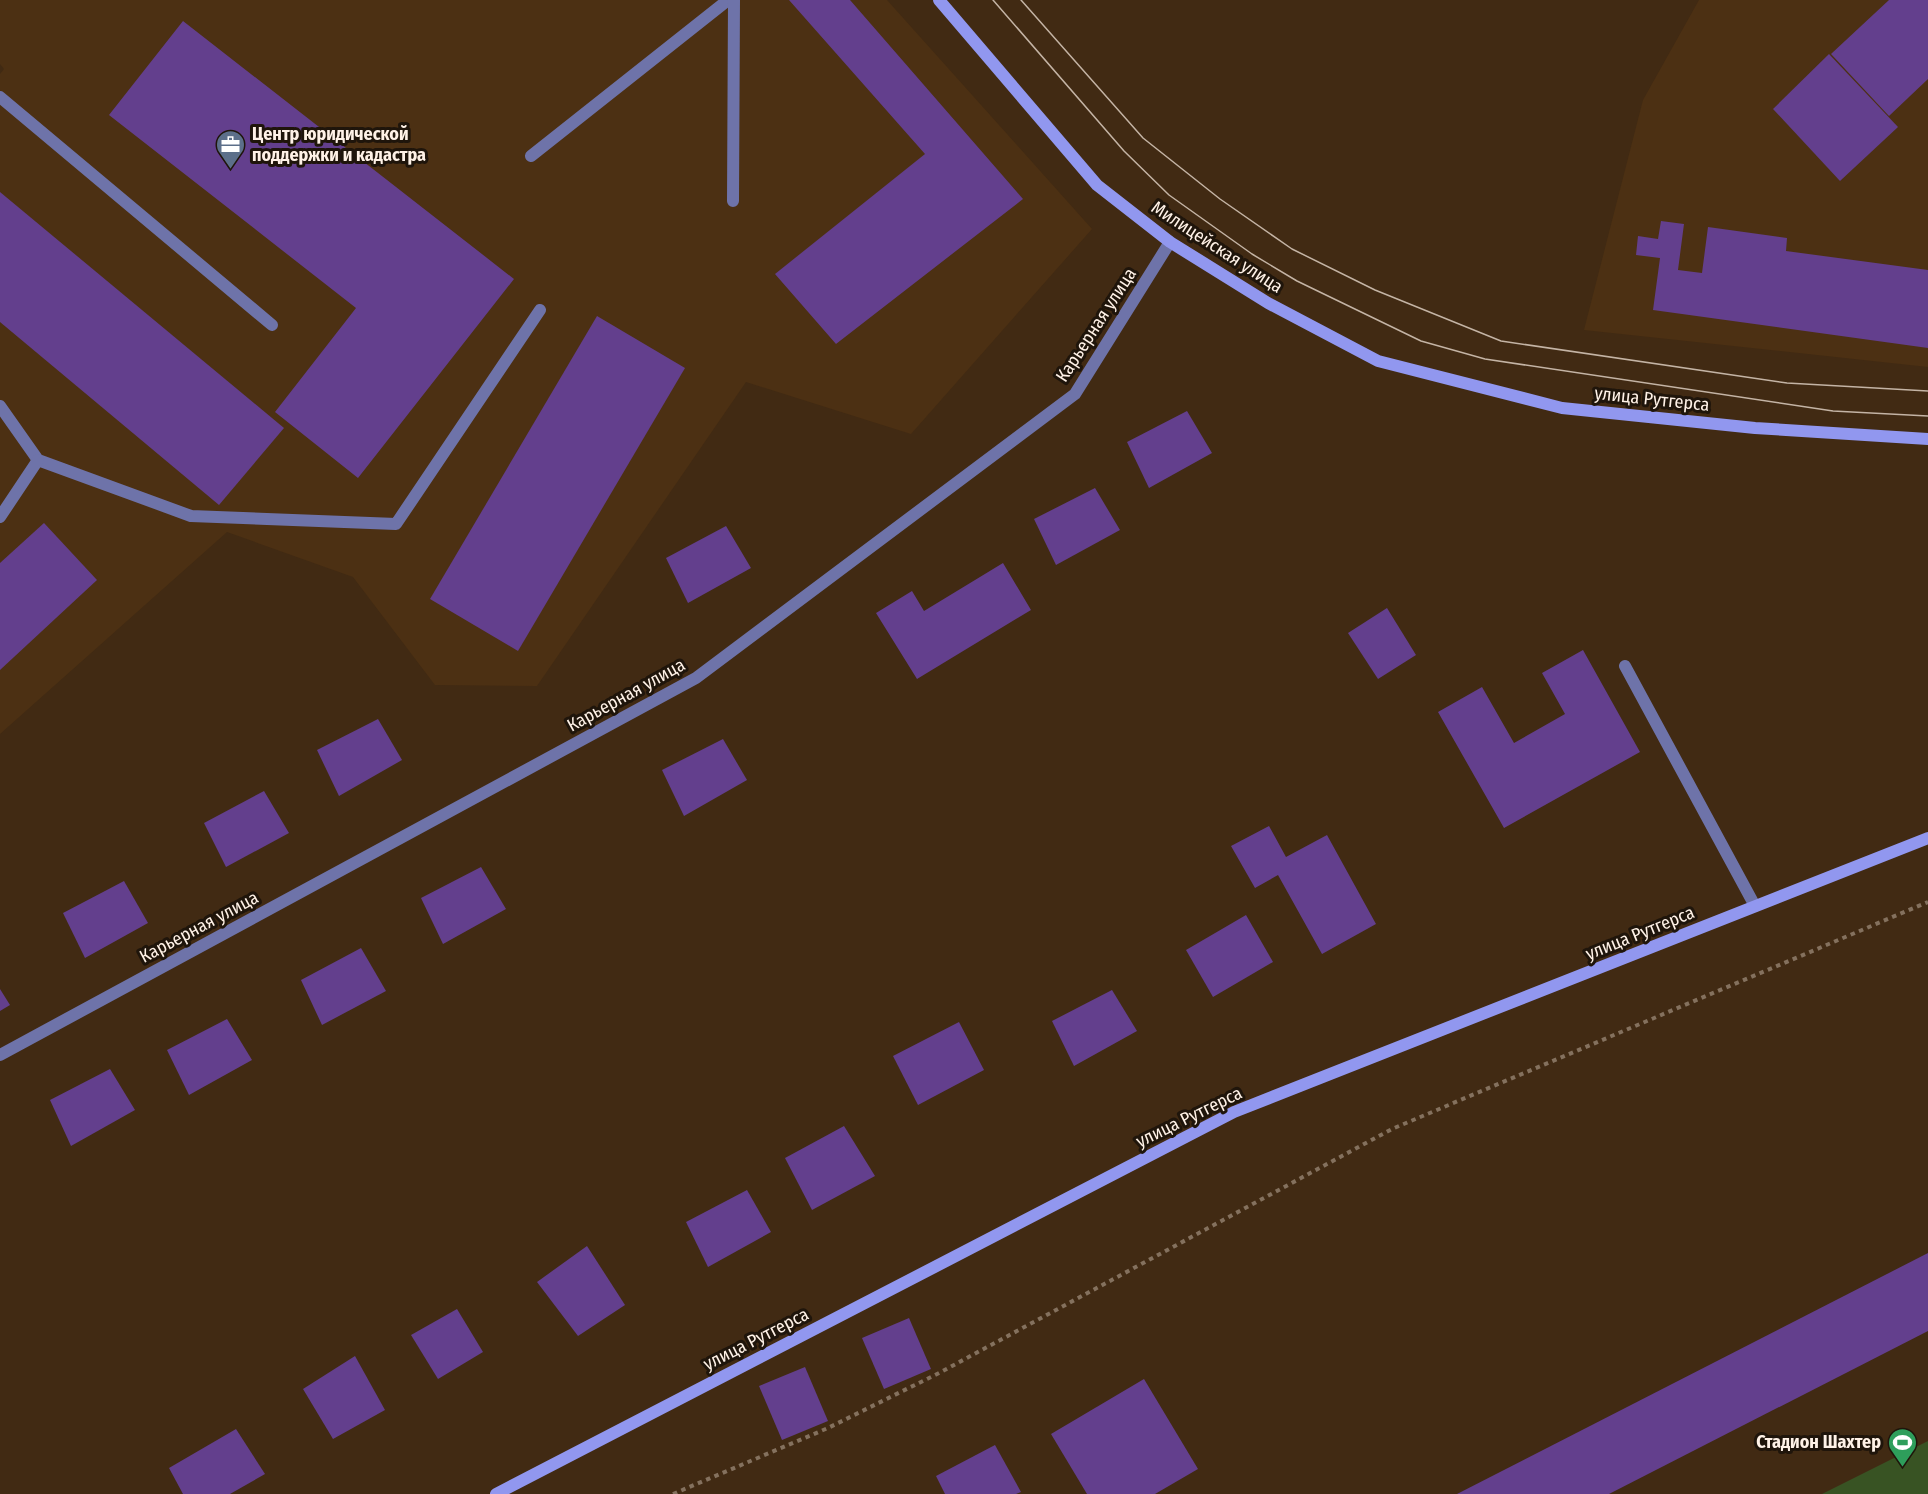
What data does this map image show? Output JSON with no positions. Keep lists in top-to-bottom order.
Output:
{
  "streets": {
    "main road": ["Милицейская улица", "улица Рутгерса"],
    "lane": ["Карьерная улица"]
  },
  "crossings": [
    ["Милицейская улица", "Карьерная улица"],
    ["Милицейская улица", "улица Рутгерса"]
  ],
  "places": {
    "office": ["Центр юридической поддержки и кадастра"],
    "sports": ["Стадион Шахтер"]
  }
}
